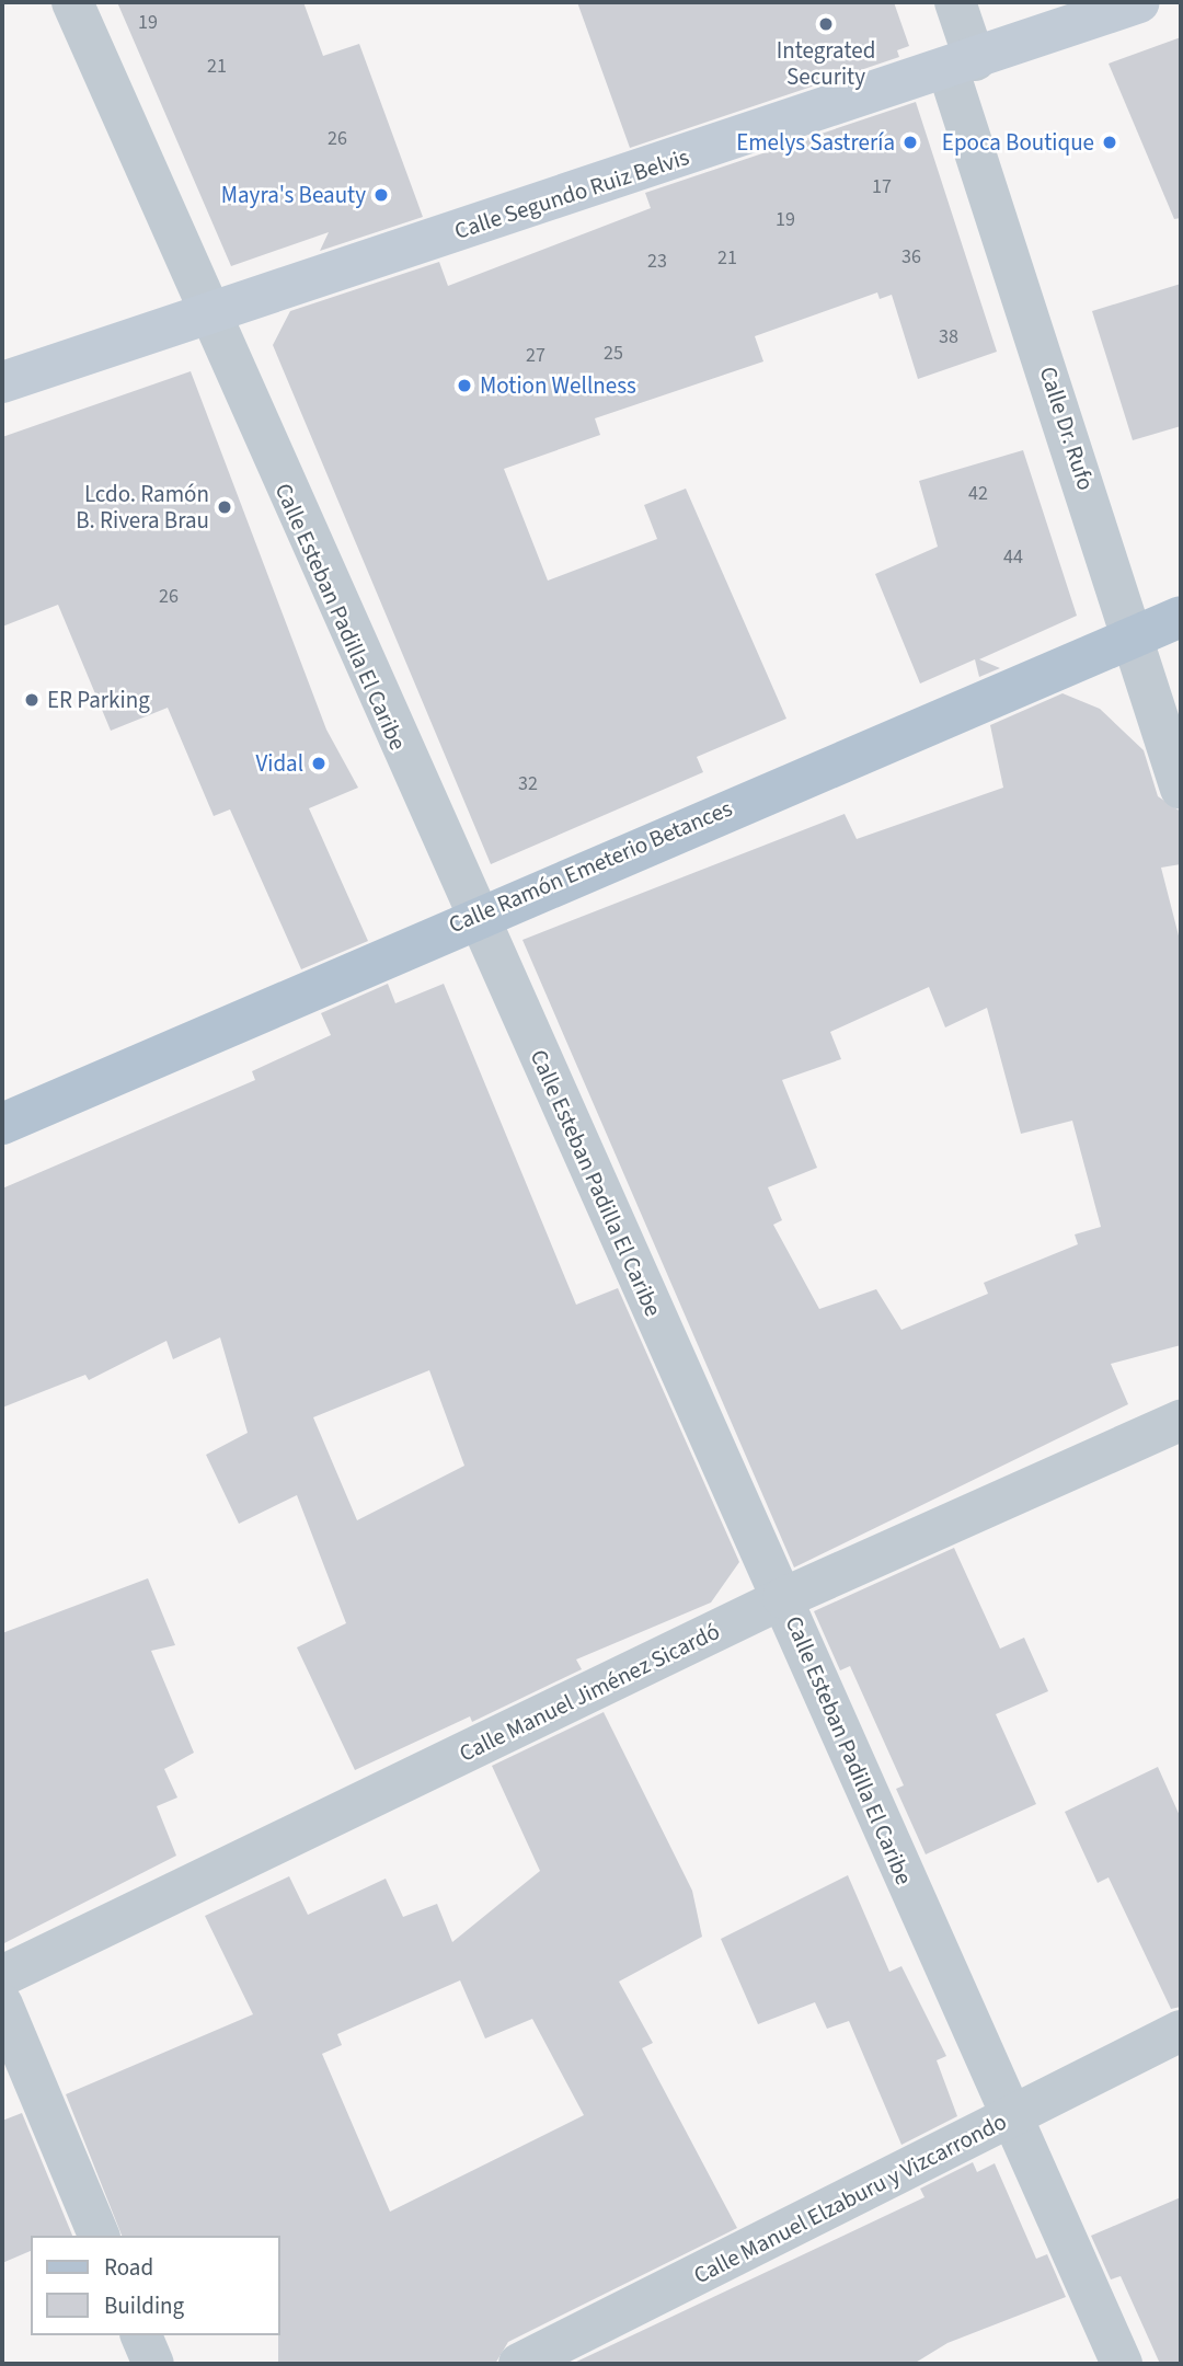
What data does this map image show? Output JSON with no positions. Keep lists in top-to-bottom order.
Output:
{
  "streets": {
    "main road": ["Calle Ramón Emeterio Betances"],
    "street": [
      "Calle Segundo Ruiz Belvis",
      "Calle Dr. Rufo",
      "Calle Esteban Padilla El Caribe",
      "Calle Manuel Jiménez Sicardó",
      "Calle Manuel Elzaburu y Vizcarrondo"
    ]
  },
  "crossings": [
    ["Calle Segundo Ruiz Belvis", "Calle Dr. Rufo"],
    ["Calle Segundo Ruiz Belvis", "Calle Esteban Padilla El Caribe"],
    ["Calle Dr. Rufo", "Calle Ramón Emeterio Betances"],
    ["Calle Esteban Padilla El Caribe", "Calle Ramón Emeterio Betances"],
    ["Calle Esteban Padilla El Caribe", "Calle Manuel Jiménez Sicardó"],
    ["Calle Esteban Padilla El Caribe", "Calle Manuel Elzaburu y Vizcarrondo"]
  ],
  "places": [
    "Integrated Security",
    "Emelys Sastrería",
    "Epoca Boutique",
    "Mayra's Beauty",
    "Motion Wellness",
    "Lcdo. Ramón B. Rivera Brau",
    "ER Parking",
    "Vidal"
  ],
  "house_numbers": [
    "19",
    "21",
    "26",
    "17",
    "19",
    "36",
    "21",
    "23",
    "38",
    "25",
    "27",
    "42",
    "44",
    "26",
    "32"
  ],
  "legend": ["Road", "Building"]
}
